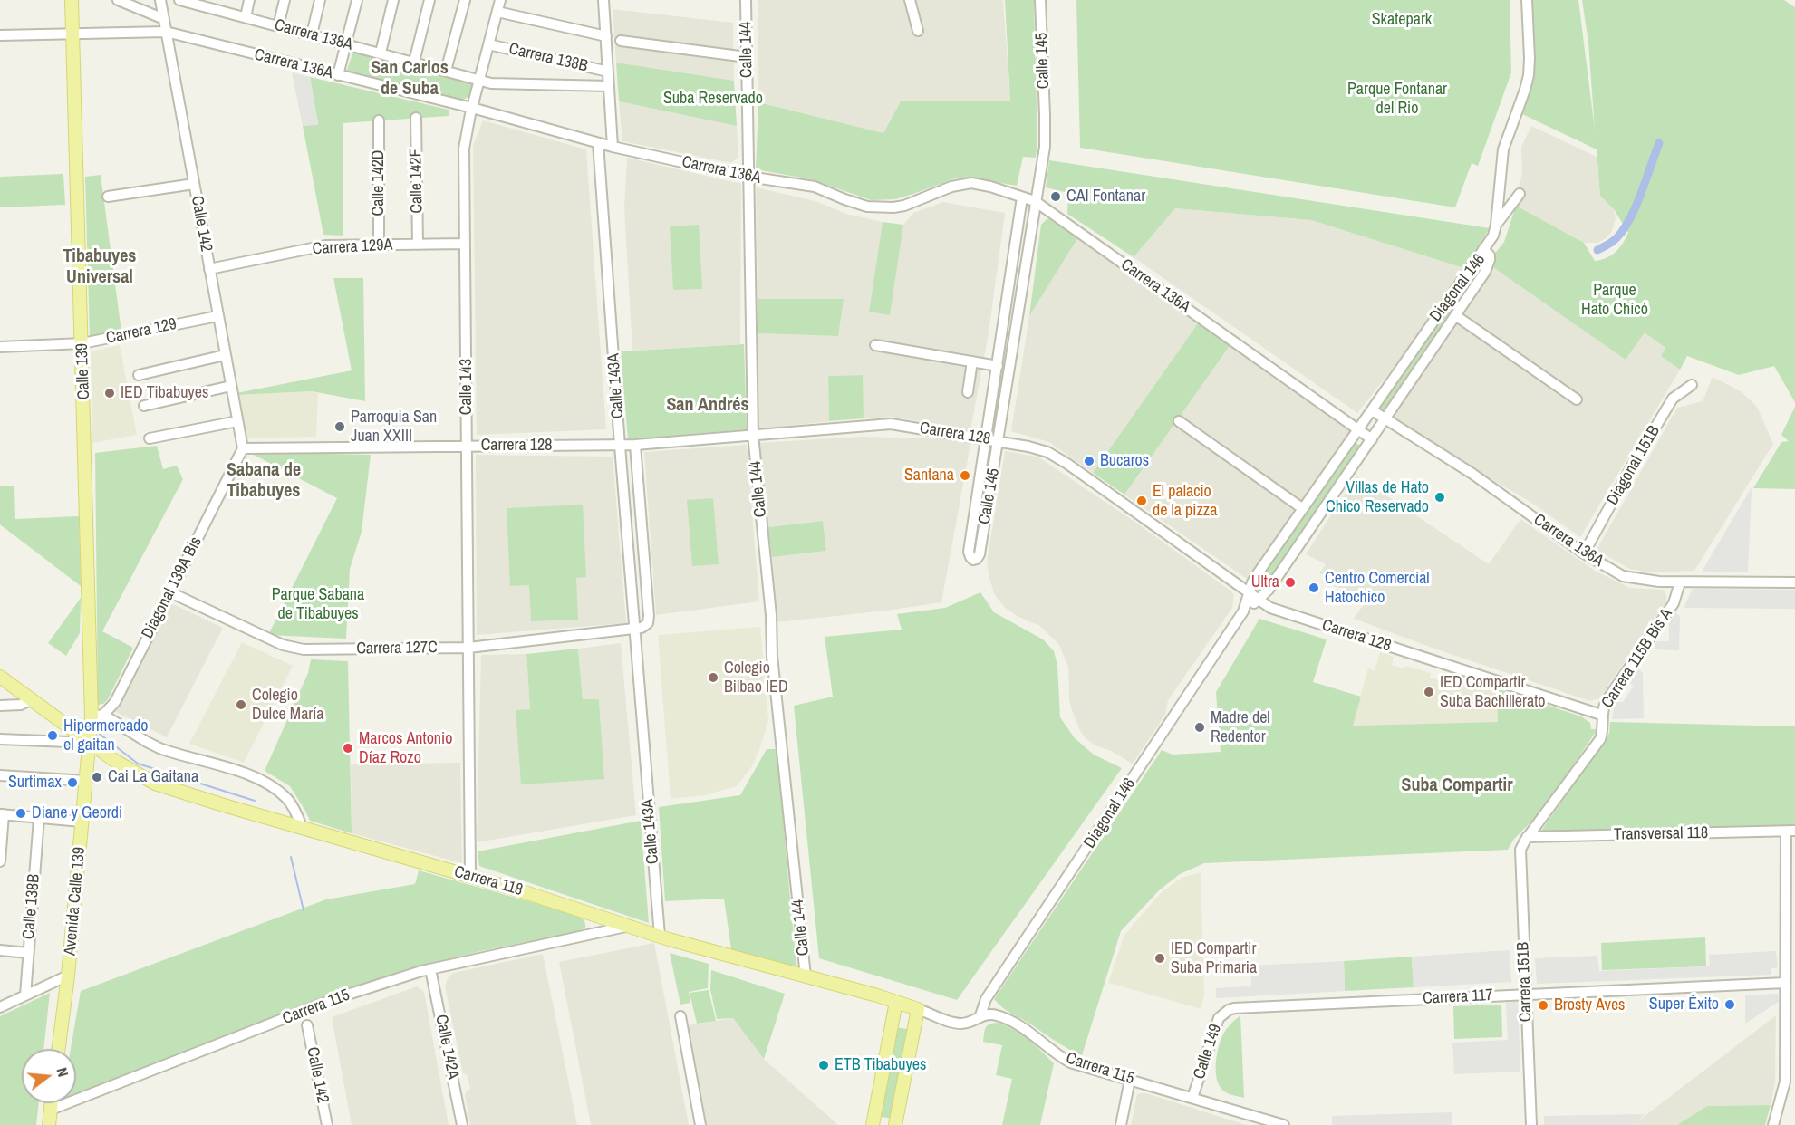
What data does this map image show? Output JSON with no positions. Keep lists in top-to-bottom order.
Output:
{
  "streets": {
    "main road": [
      "Calle 139",
      "Carrera 118",
      "Avenida Calle 139",
      "Carrera 115"
    ],
    "street": [
      "Carrera 138A",
      "Calle 144",
      "Carrera 138B",
      "Calle 145",
      "Carrera 136A",
      "Calle 142F",
      "Calle 142D",
      "Calle 142",
      "Carrera 129A",
      "Diagonal 146",
      "Carrera 129",
      "Calle 143A",
      "Calle 143",
      "Carrera 128",
      "Diagonal 151B",
      "Diagonal 139A Bis",
      "Carrera 127C",
      "Carrera 115B Bis A",
      "Transversal 118",
      "Calle 138B",
      "Carrera 151B",
      "Carrera 117",
      "Calle 142A",
      "Calle 149"
    ]
  },
  "crossings": [
    ["Carrera 138A", "Calle 143"],
    ["Calle 144", "Carrera 136A"],
    ["Calle 144", "Carrera 128"],
    ["Calle 144", "Carrera 118"],
    ["Carrera 138B", "Calle 143"],
    ["Calle 145", "Carrera 136A"],
    ["Calle 145", "Carrera 128"],
    ["Carrera 136A", "Calle 142"],
    ["Carrera 136A", "Diagonal 146"],
    ["Carrera 136A", "Calle 139"],
    ["Carrera 136A", "Calle 143A"],
    ["Carrera 136A", "Calle 143"],
    ["Carrera 136A", "Diagonal 151B"],
    ["Carrera 136A", "Carrera 115B Bis A"],
    ["Calle 142F", "Carrera 129A"],
    ["Calle 142D", "Carrera 129A"],
    ["Calle 142", "Carrera 129A"],
    ["Calle 142", "Carrera 129"],
    ["Calle 142", "Carrera 128"],
    ["Calle 142", "Diagonal 139A Bis"],
    ["Carrera 129A", "Calle 143"],
    ["Diagonal 146", "Carrera 128"],
    ["Diagonal 146", "Carrera 115"],
    ["Carrera 129", "Calle 139"],
    ["Calle 139", "Diagonal 139A Bis"],
    ["Calle 139", "Carrera 118"],
    ["Calle 139", "Avenida Calle 139"],
    ["Calle 143A", "Carrera 128"],
    ["Calle 143A", "Carrera 127C"],
    ["Calle 143A", "Carrera 118"],
    ["Calle 143", "Carrera 128"],
    ["Calle 143", "Carrera 127C"],
    ["Calle 143", "Carrera 118"],
    ["Carrera 128", "Diagonal 139A Bis"],
    ["Carrera 128", "Carrera 115B Bis A"],
    ["Diagonal 139A Bis", "Carrera 127C"],
    ["Carrera 115B Bis A", "Transversal 118"],
    ["Carrera 115B Bis A", "Carrera 151B"],
    ["Transversal 118", "Carrera 151B"],
    ["Carrera 118", "Avenida Calle 139"],
    ["Carrera 118", "Carrera 115"],
    ["Carrera 151B", "Carrera 117"],
    ["Carrera 117", "Calle 149"],
    ["Carrera 115", "Calle 142A"],
    ["Carrera 115", "Calle 149"]
  ],
  "districts": [
    "San Carlos de Suba",
    "Tibabuyes Universal",
    "San Andrés",
    "Sabana de Tibabuyes",
    "Suba Compartir"
  ],
  "parks": [
    "Skatepark",
    "Parque Fontanar del Rio",
    "Suba Reservado",
    "Parque Hato Chicó",
    "Parque Sabana de Tibabuyes"
  ],
  "places": [
    "CAI Fontanar",
    "IED Tibabuyes",
    "Parroquia San Juan XXIII",
    "Bucaros",
    "Santana",
    "Villas de Hato Chico Reservado",
    "El palacio de la pizza",
    "Ultra",
    "Centro Comercial Hatochico",
    "Colegio Bilbao IED",
    "IED Compartir Suba Bachillerato",
    "Colegio Dulce María",
    "Madre del Redentor",
    "Hipermercado el gaitan",
    "Marcos Antonio Díaz Rozo",
    "Cai La Gaitana",
    "Surtimax",
    "Diane y Geordi",
    "IED Compartir Suba Primaria",
    "Super Éxito",
    "Brosty Aves",
    "ETB Tibabuyes"
  ],
  "north": "right"
}
